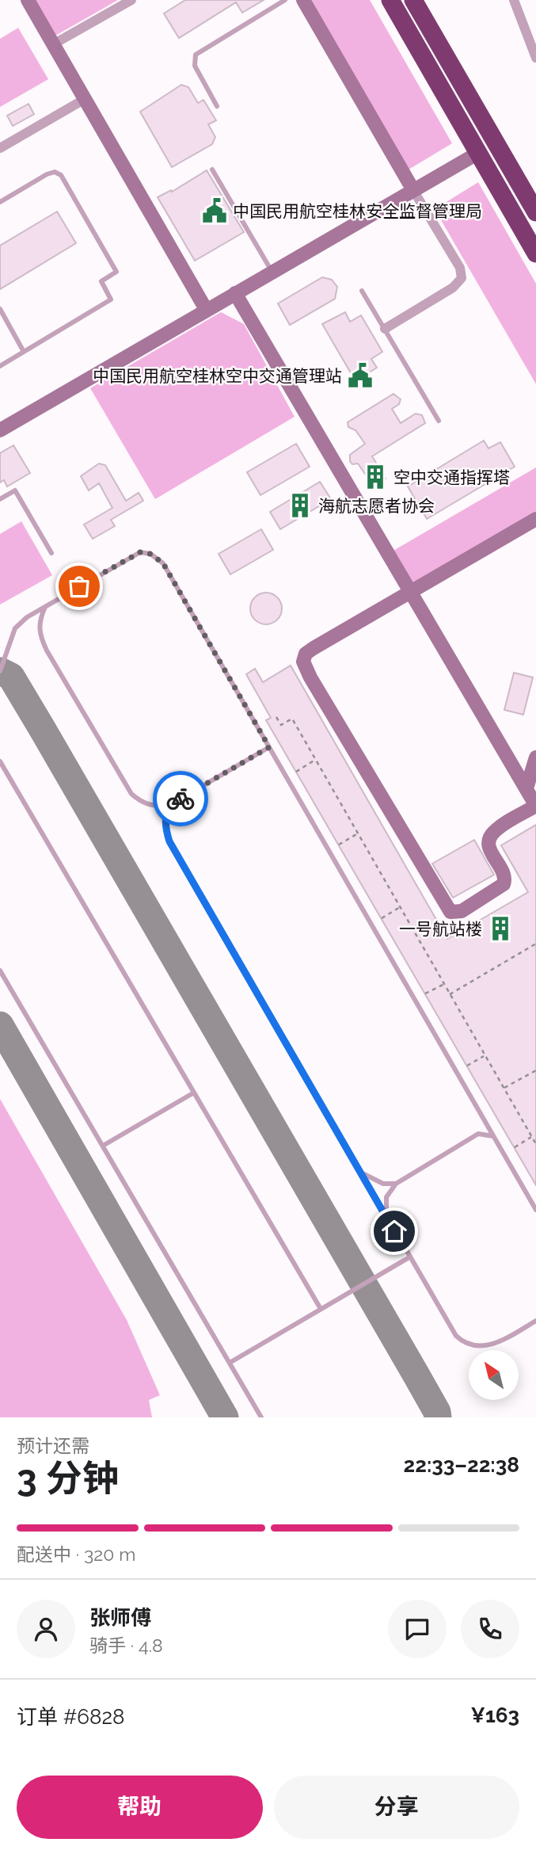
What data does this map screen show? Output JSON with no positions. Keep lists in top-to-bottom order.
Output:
{
  "places": {
    "public building": ["中国民用航空桂林安全监督管理局", "中国民用航空桂林空中交通管理站"],
    "building": ["空中交通指挥塔", "海航志愿者协会", "一号航站楼"]
  },
  "north": "top left",
  "page": {
    "heading": ["3 分钟", "预计还需", "22:33–22:38"],
    "panel": [
      "张师傅",
      "骑手 · 4.8",
      "订单 #6828",
      "¥163"
    ],
    "bar": "配送中 · 320 m",
    "buttons": ["帮助", "分享"]
  }
}
